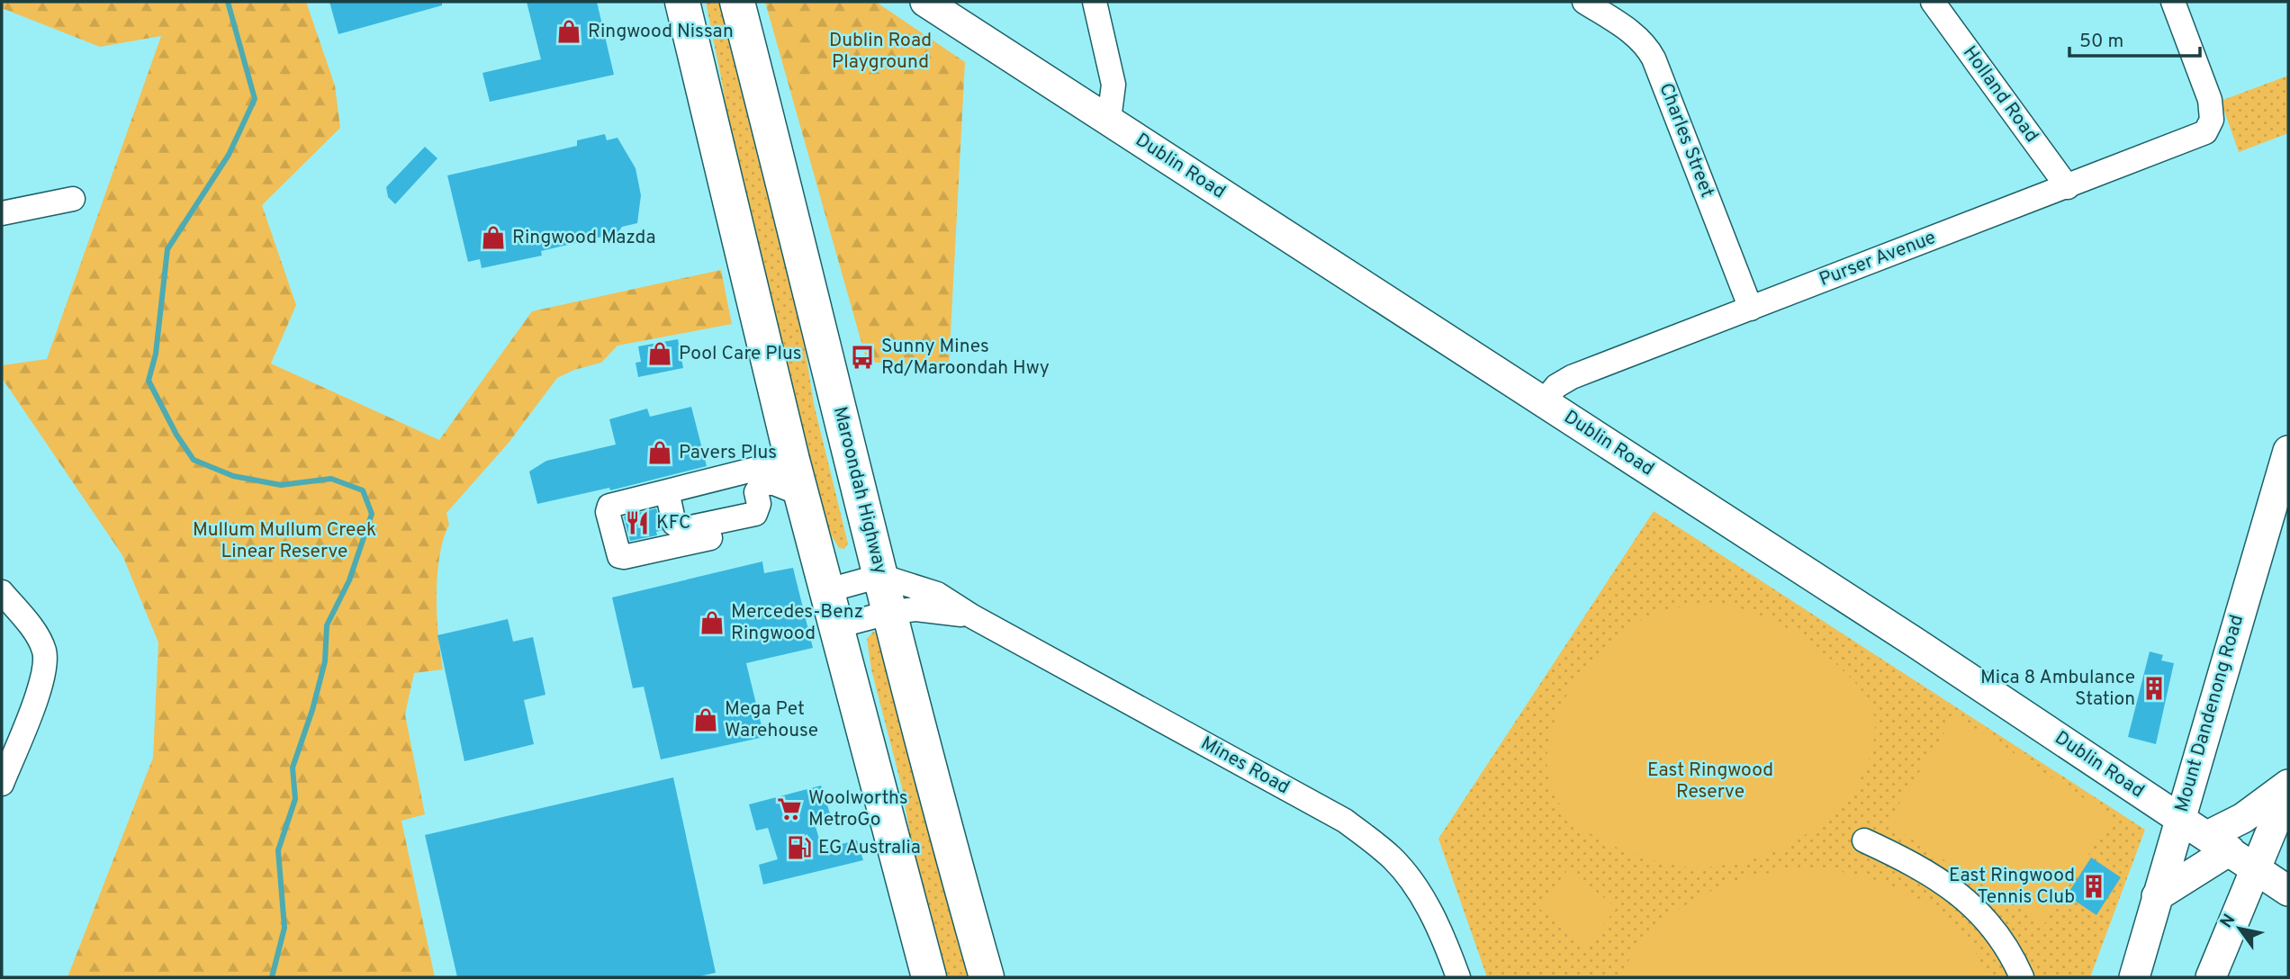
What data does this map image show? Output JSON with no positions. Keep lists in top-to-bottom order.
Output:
{
  "streets": {
    "highway": ["Maroondah Highway"],
    "main road": ["Dublin Road", "Mount Dandenong Road"],
    "street": [
      "Holland Road",
      "Charles Street",
      "Purser Avenue",
      "Mines Road"
    ]
  },
  "crossings": [
    ["Holland Road", "Purser Avenue"],
    ["Charles Street", "Purser Avenue"],
    ["Dublin Road", "Purser Avenue"],
    ["Dublin Road", "Mount Dandenong Road"],
    ["Maroondah Highway", "Mines Road"]
  ],
  "parks": ["Dublin Road Playground", "Mullum Mullum Creek Linear Reserve", "East Ringwood Reserve"],
  "places": {
    "shop": [
      "Ringwood Nissan",
      "Ringwood Mazda",
      "Pool Care Plus",
      "Pavers Plus",
      "Mercedes-Benz Ringwood",
      "Mega Pet Warehouse"
    ],
    "bus stop": ["Sunny Mines Rd/Maroondah Hwy"],
    "restaurant": ["KFC"],
    "building": ["Mica 8 Ambulance Station", "East Ringwood Tennis Club"],
    "supermarket": ["Woolworths MetroGo"],
    "fuel station": ["EG Australia"]
  },
  "scale_bar": "50 m",
  "north": "top left"
}
